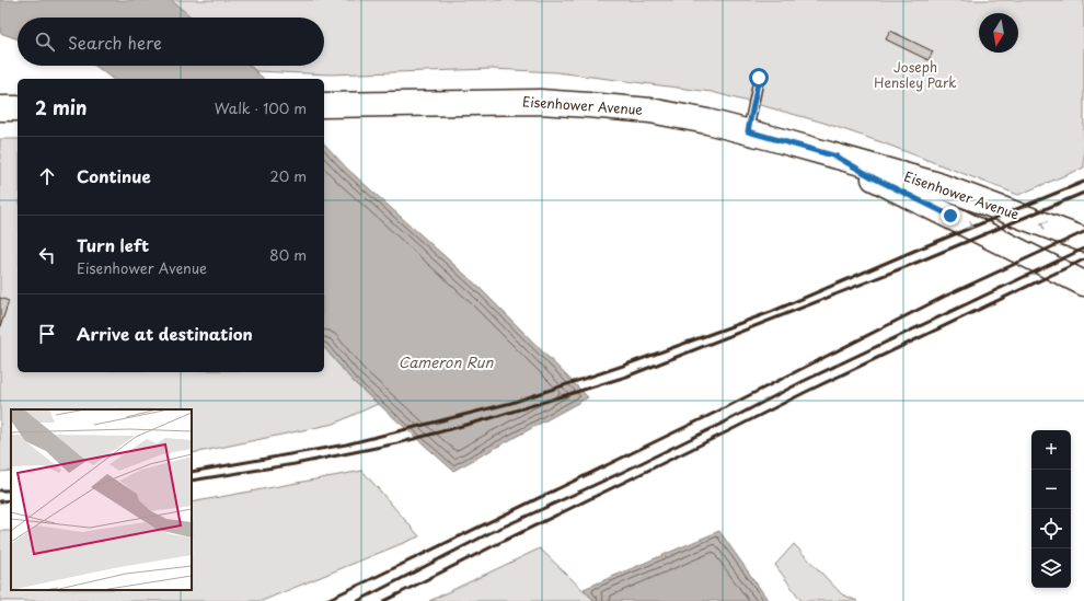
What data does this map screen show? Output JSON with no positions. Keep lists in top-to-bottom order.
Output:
{
  "streets": {
    "main road": ["Eisenhower Avenue"]
  },
  "water": ["Cameron Run"],
  "parks": ["Joseph Hensley Park"],
  "north": "bottom",
  "page": {
    "search": "Search here",
    "heading": ["2 min", "Walk · 100 m"],
    "list": [
      ["Continue", "20 m"],
      ["Turn left", "Eisenhower Avenue", "80 m"],
      "Arrive at destination"
    ],
    "map_buttons": ["+", "−"]
  }
}
